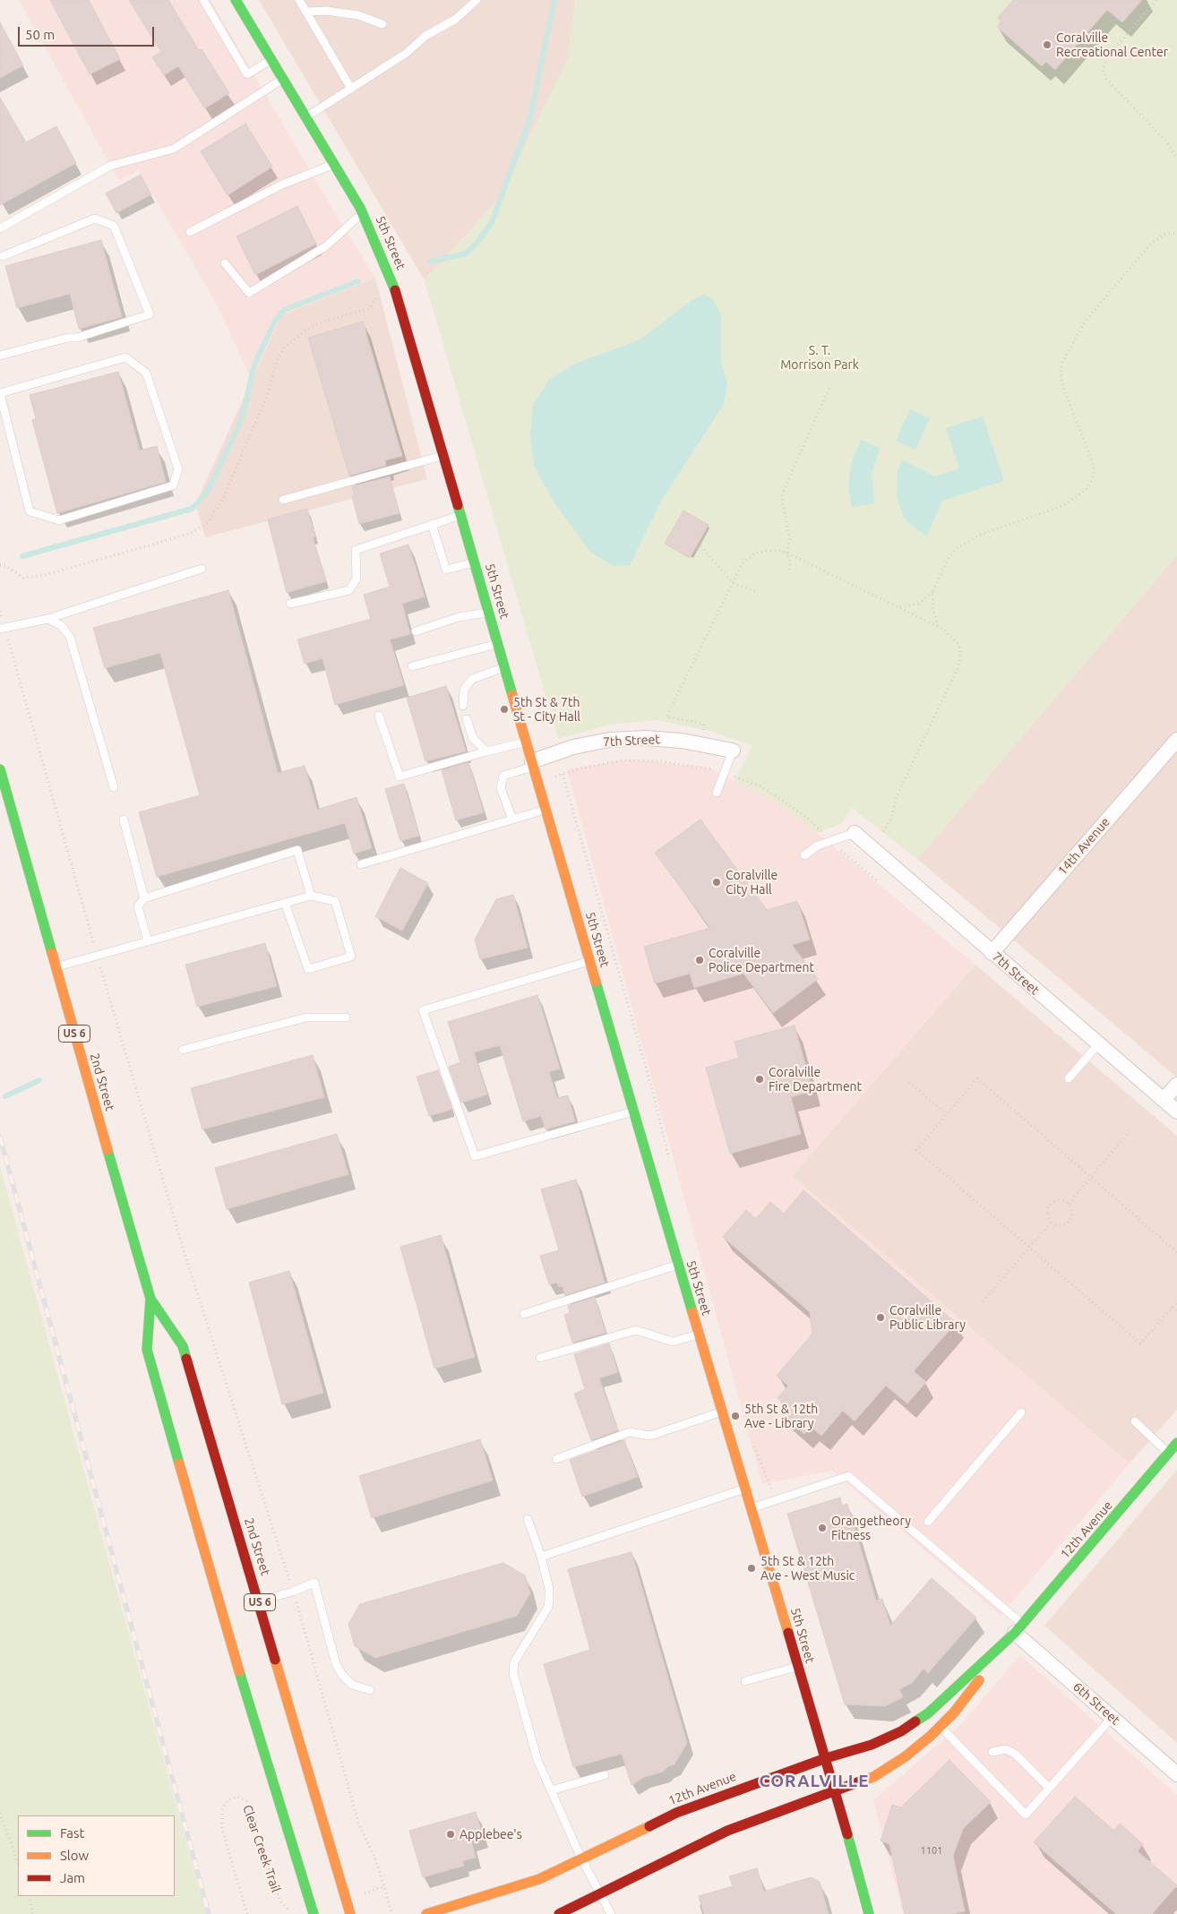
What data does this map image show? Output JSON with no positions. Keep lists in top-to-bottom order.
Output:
{
  "streets": {
    "main road": [
      "5th Street",
      "US 6",
      "2nd Street",
      "12th Avenue"
    ],
    "street": ["7th Street", "14th Avenue", "6th Street"],
    "path": ["Clear Creek Trail"]
  },
  "crossings": [
    ["5th Street", "7th Street"],
    ["5th Street", "12th Avenue"],
    ["7th Street", "14th Avenue"],
    ["12th Avenue", "6th Street"]
  ],
  "districts": ["CORALVILLE"],
  "parks": ["S. T. Morrison Park"],
  "places": [
    "Coralville Recreational Center",
    "5th St & 7th St - City Hall",
    "Coralville City Hall",
    "Coralville Police Department",
    "Coralville Fire Department",
    "Coralville Public Library",
    "5th St & 12th Ave - Library",
    "Orangetheory Fitness",
    "5th St & 12th Ave - West Music",
    "Applebee's"
  ],
  "house_numbers": ["1101"],
  "legend": ["Fast", "Slow", "Jam"],
  "scale_bar": "50 m"
}
